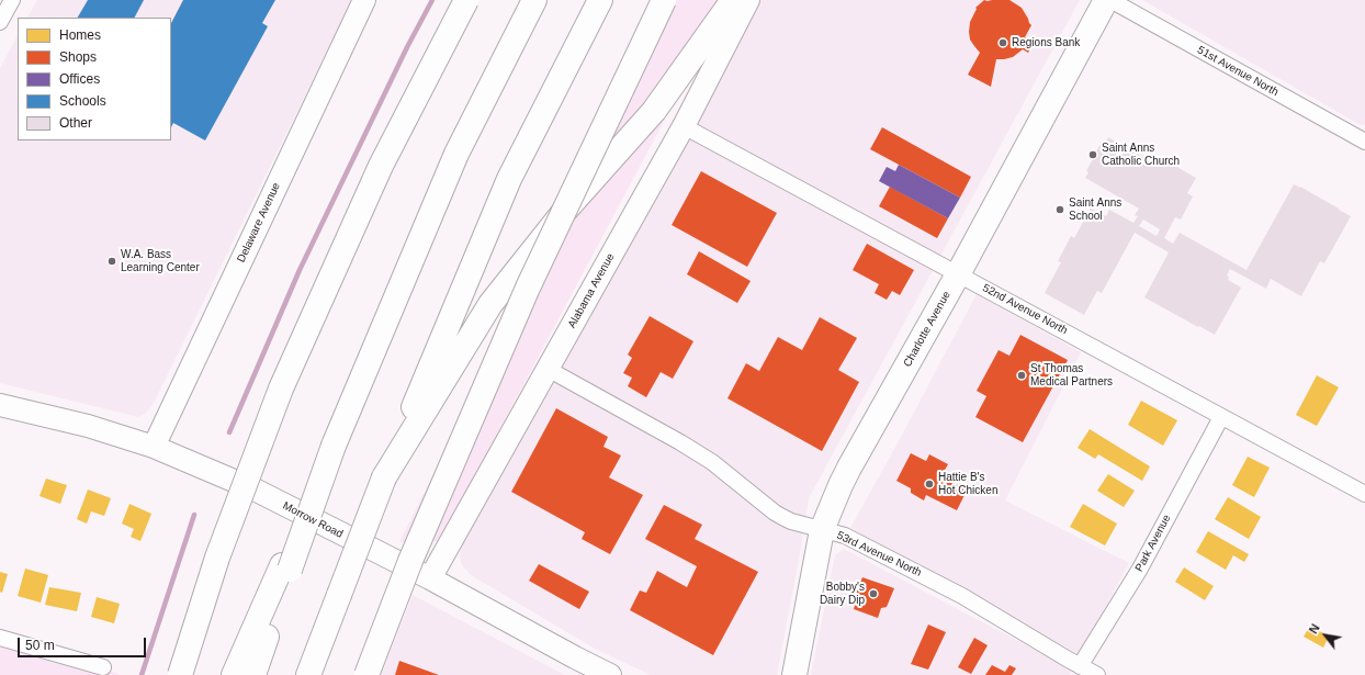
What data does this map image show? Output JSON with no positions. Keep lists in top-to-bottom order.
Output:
{
  "streets": {
    "main road": ["Charlotte Avenue"],
    "street": [
      "51st Avenue North",
      "Delaware Avenue",
      "Alabama Avenue",
      "52nd Avenue North",
      "Morrow Road",
      "Park Avenue",
      "53rd Avenue North"
    ]
  },
  "crossings": [
    ["Delaware Avenue", "Morrow Road"],
    ["Alabama Avenue", "52nd Avenue North"],
    ["Alabama Avenue", "Morrow Road"],
    ["Alabama Avenue", "53rd Avenue North"],
    ["52nd Avenue North", "Charlotte Avenue"],
    ["52nd Avenue North", "Park Avenue"],
    ["Charlotte Avenue", "53rd Avenue North"],
    ["Park Avenue", "53rd Avenue North"]
  ],
  "places": [
    "Regions Bank",
    "Saint Anns Catholic Church",
    "Saint Anns School",
    "W.A. Bass Learning Center",
    "St Thomas Medical Partners",
    "Hattie B's Hot Chicken",
    "Bobby's Dairy Dip"
  ],
  "legend": [
    "Homes",
    "Shops",
    "Offices",
    "Schools",
    "Other"
  ],
  "scale_bar": "50 m",
  "north": "top left"
}
